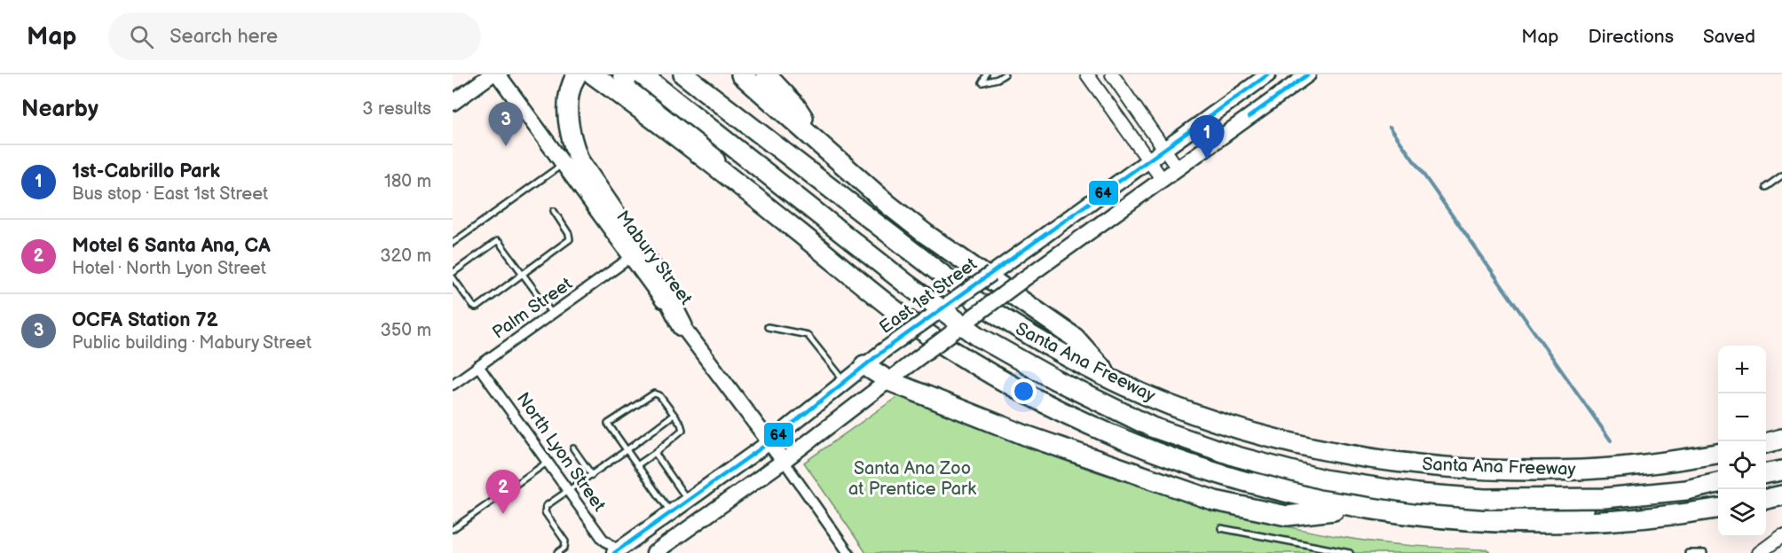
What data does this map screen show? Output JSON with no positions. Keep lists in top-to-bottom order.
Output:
{
  "streets": {
    "highway": ["Santa Ana Freeway"],
    "main road": ["Mabury Street", "East 1st Street"],
    "street": ["Palm Street", "North Lyon Street"]
  },
  "crossings": [
    ["Mabury Street", "East 1st Street"],
    ["Mabury Street", "Palm Street"],
    ["East 1st Street", "North Lyon Street"],
    ["Palm Street", "North Lyon Street"]
  ],
  "parks": ["Santa Ana Zoo at Prentice Park"],
  "lines": ["transit line 64"],
  "page": {
    "header": "Map",
    "search": "Search here",
    "nav": ["Map", "Directions", "Saved"],
    "heading": ["Nearby", "3 results"],
    "pins": ["3", "1", "2"],
    "list": [
      {
        "mark": "1",
        "name": "1st-Cabrillo Park",
        "note": "Bus stop · East 1st Street",
        "value": "180 m"
      },
      {
        "mark": "2",
        "name": "Motel 6 Santa Ana, CA",
        "note": "Hotel · North Lyon Street",
        "value": "320 m"
      },
      {
        "mark": "3",
        "name": "OCFA Station 72",
        "note": "Public building · Mabury Street",
        "value": "350 m"
      }
    ],
    "map_buttons": ["+", "−"]
  }
}
